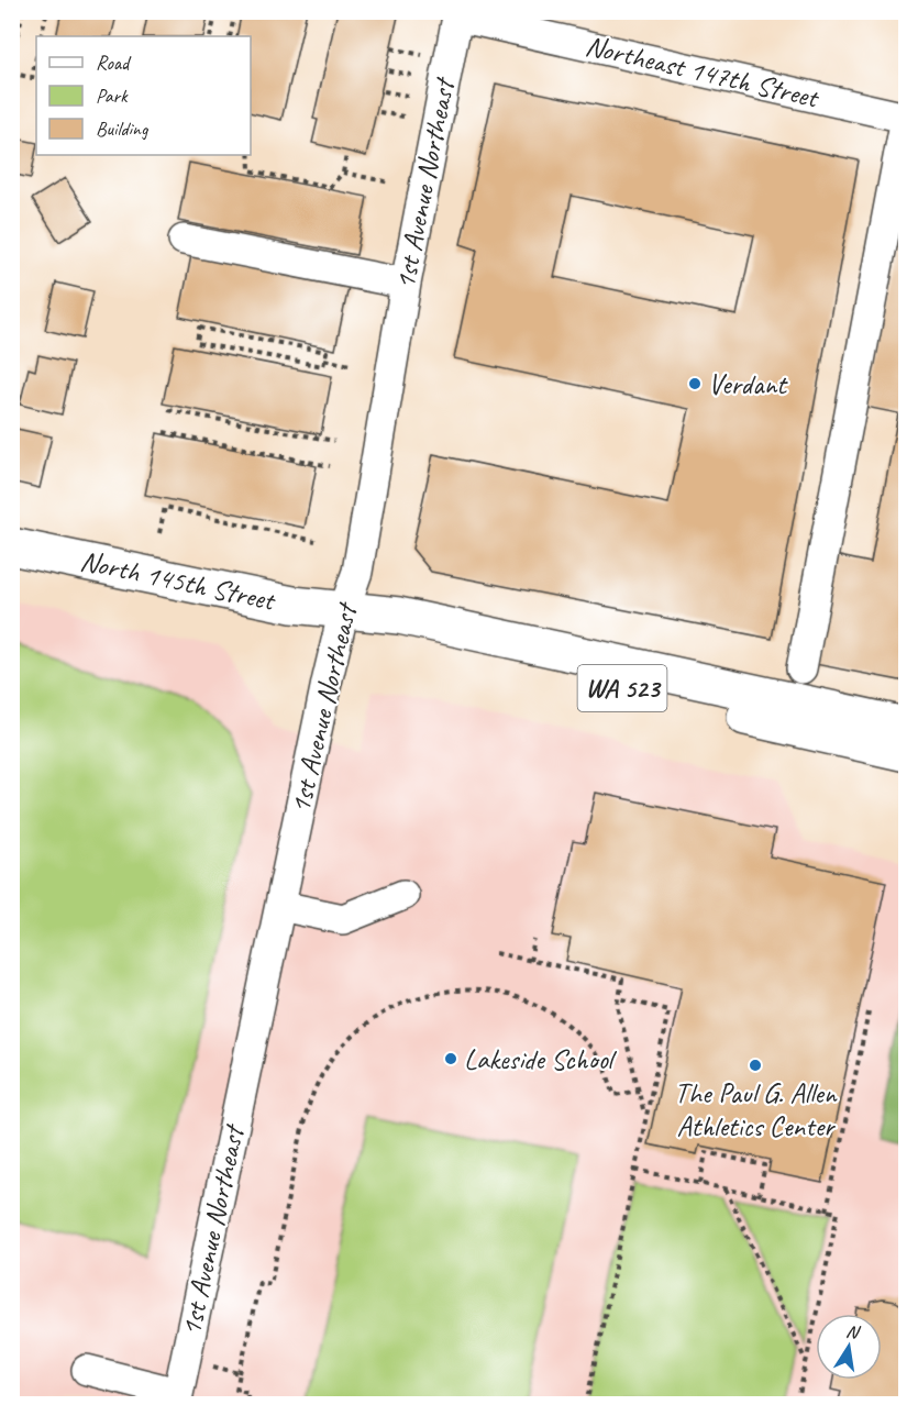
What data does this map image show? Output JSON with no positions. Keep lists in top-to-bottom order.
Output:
{
  "streets": {
    "main road": ["North 145th Street", "WA 523"],
    "street": ["Northeast 147th Street", "1st Avenue Northeast"]
  },
  "crossings": [
    ["Northeast 147th Street", "1st Avenue Northeast"],
    ["1st Avenue Northeast", "North 145th Street"],
    ["1st Avenue Northeast", "WA 523"],
    ["North 145th Street", "WA 523"]
  ],
  "places": ["Verdant", "Lakeside School", "The Paul G. Allen Athletics Center"],
  "legend": ["Road", "Park", "Building"],
  "north": "top"
}
